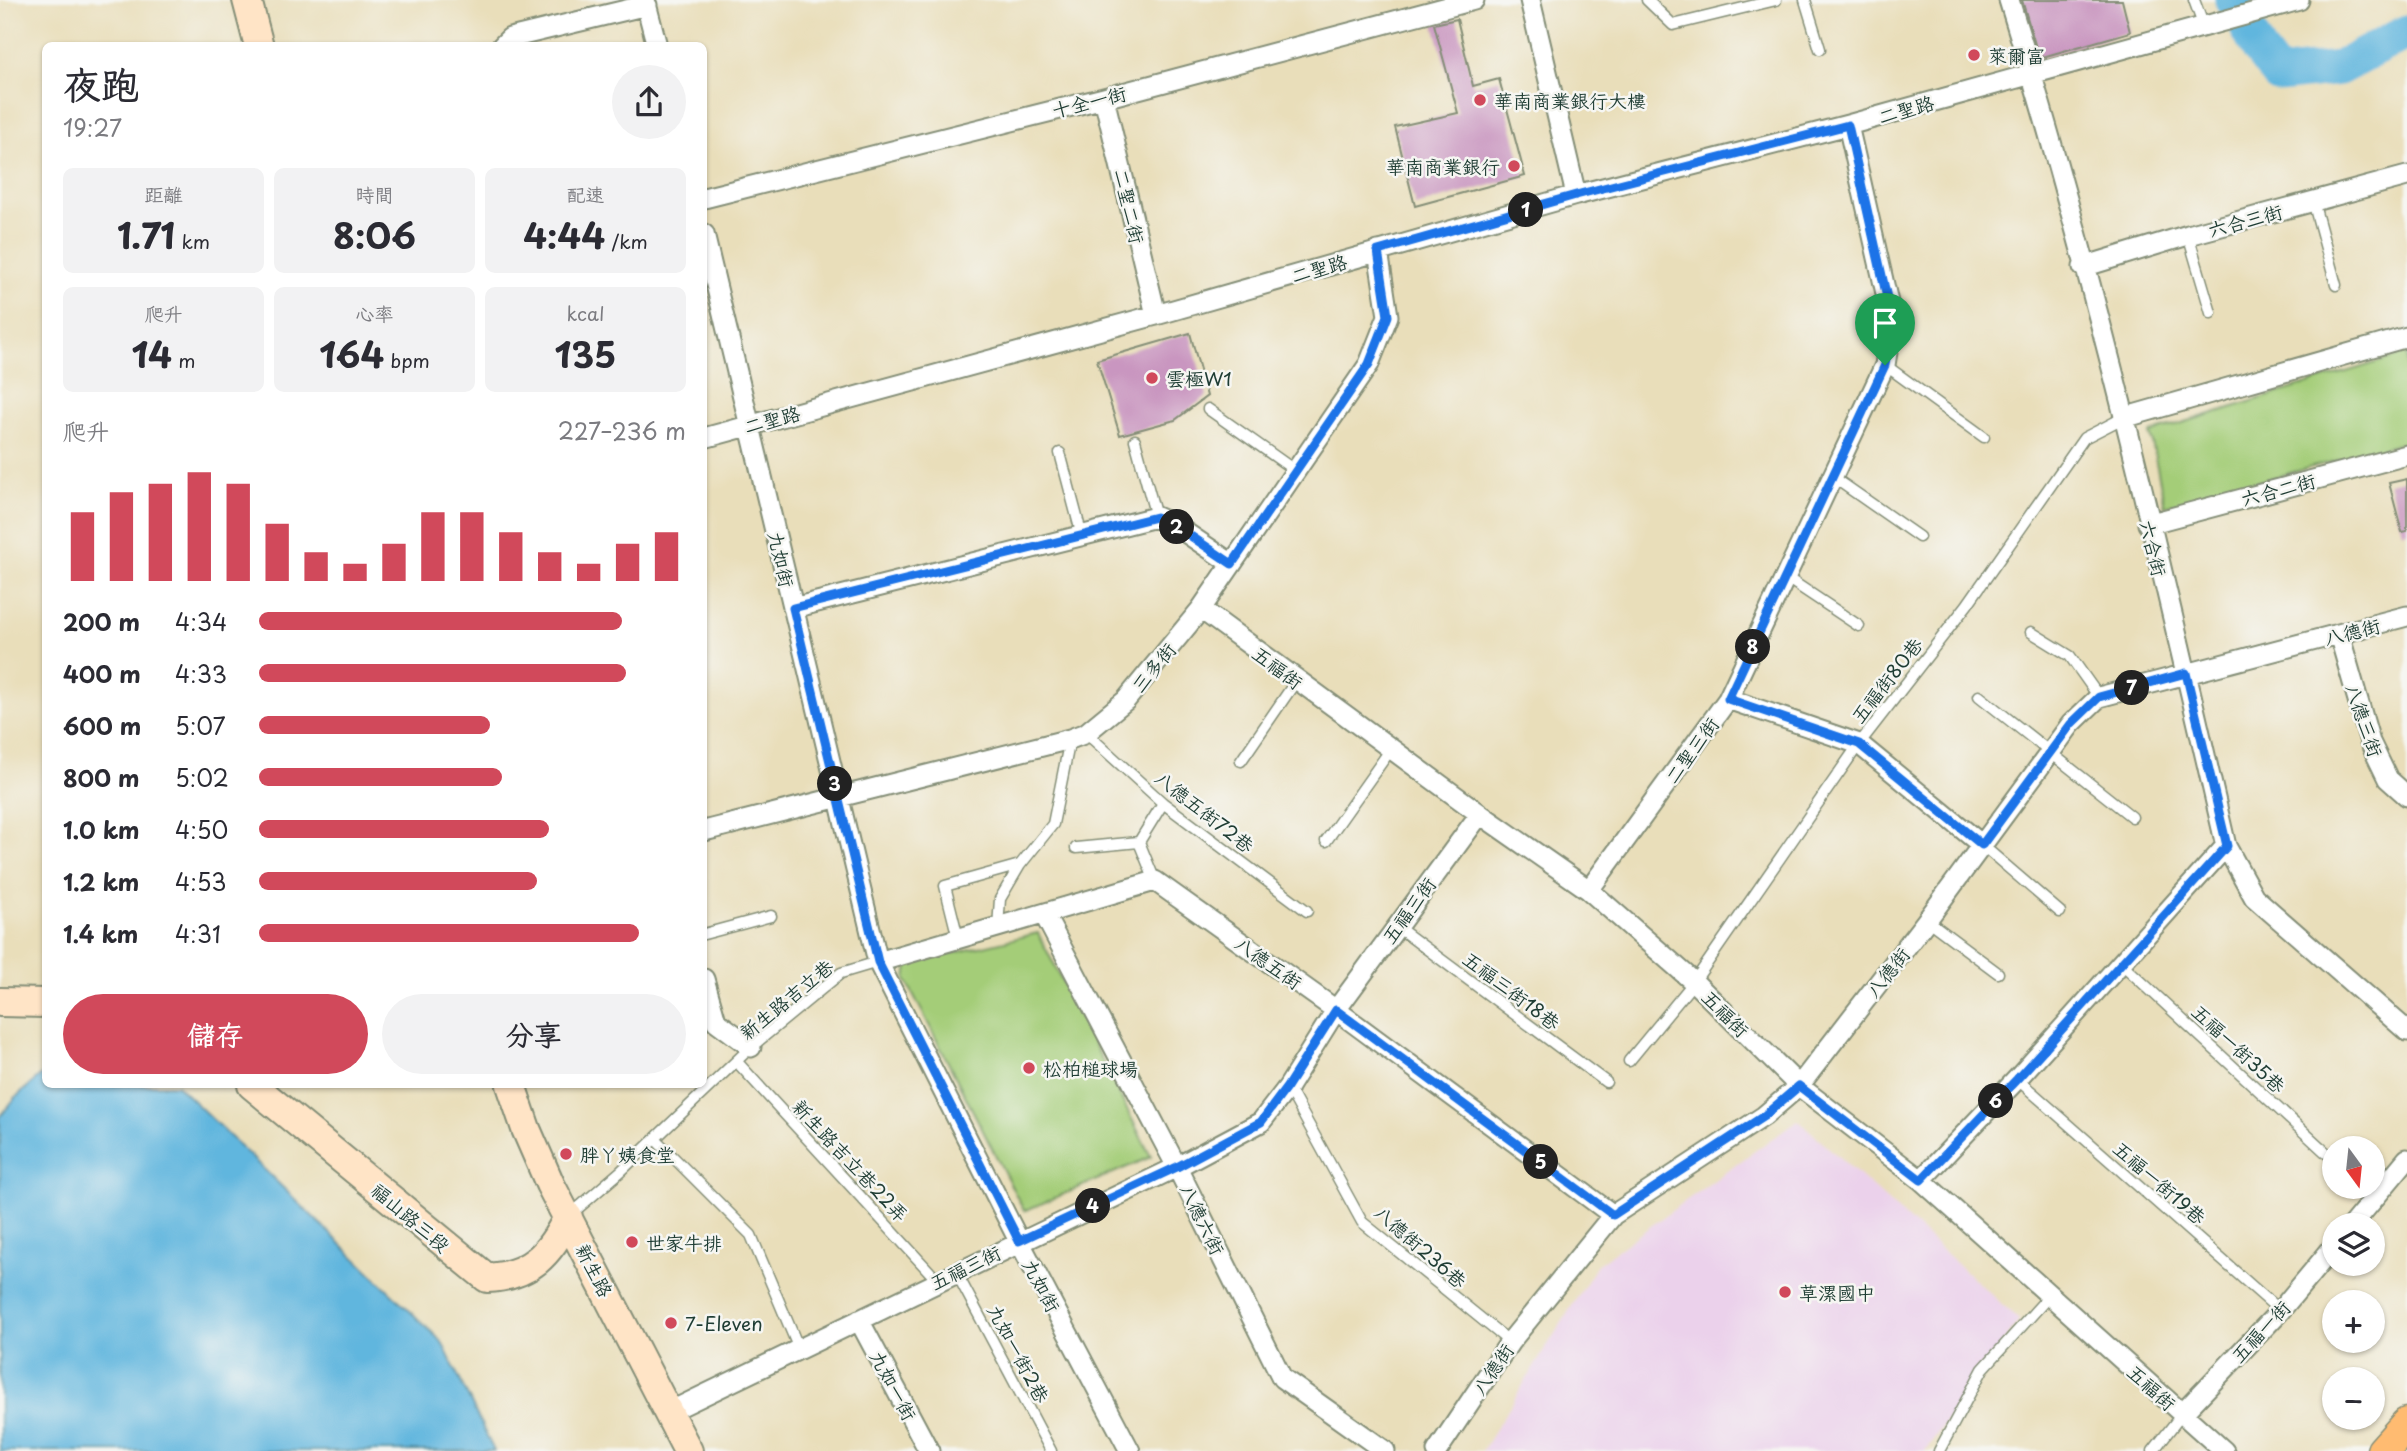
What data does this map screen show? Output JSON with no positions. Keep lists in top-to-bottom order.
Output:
{
  "streets": {
    "street": [
      "十全一街",
      "二聖路",
      "二聖二街",
      "六合三街",
      "六合二街",
      "六合街",
      "九如街",
      "八德街",
      "三多街",
      "五福街",
      "八德三街",
      "二聖三街",
      "五福三街",
      "八德五街",
      "福山路三段",
      "八德六街",
      "新生路",
      "五福一街",
      "九如一街"
    ],
    "lane": [
      "五福街80巷",
      "八德五街72巷",
      "五福三街18巷",
      "新生路吉立巷",
      "五福一街35巷",
      "新生路吉立巷22弄",
      "五福一街19巷",
      "八德街236巷",
      "九如一街2巷"
    ]
  },
  "crossings": [
    ["十全一街", "二聖二街"],
    ["二聖路", "二聖二街"],
    ["二聖路", "六合街"],
    ["二聖路", "九如街"],
    ["二聖路", "三多街"],
    ["二聖路", "二聖三街"],
    ["六合三街", "六合街"],
    ["六合二街", "六合街"],
    ["六合街", "八德街"],
    ["六合街", "五福街80巷"],
    ["九如街", "三多街"],
    ["九如街", "五福三街"],
    ["九如街", "新生路吉立巷"],
    ["八德街", "五福街"],
    ["八德街", "八德三街"],
    ["八德街", "八德五街"],
    ["八德街", "八德街236巷"],
    ["三多街", "五福街"],
    ["三多街", "八德五街72巷"],
    ["五福街", "五福街80巷"],
    ["五福街", "二聖三街"],
    ["五福街", "五福三街"],
    ["五福街", "五福一街"],
    ["五福三街", "八德五街"],
    ["五福三街", "五福三街18巷"],
    ["五福三街", "新生路吉立巷22弄"],
    ["五福三街", "八德六街"],
    ["五福三街", "八德街236巷"],
    ["五福三街", "新生路"],
    ["五福三街", "九如一街2巷"],
    ["五福三街", "九如一街"],
    ["新生路吉立巷", "新生路吉立巷22弄"],
    ["新生路吉立巷", "福山路三段"],
    ["新生路吉立巷", "新生路"],
    ["五福一街19巷", "五福一街"],
    ["福山路三段", "新生路"]
  ],
  "places": [
    "萊爾富",
    "華南商業銀行大樓",
    "華南商業銀行",
    "雲極W1",
    "松柏槌球場",
    "胖ㄚ姨食堂",
    "世家牛排",
    "草漯國中",
    "7-Eleven"
  ],
  "north": "bottom",
  "page": {
    "heading": ["夜跑", "19:27"],
    "stats": [
      ["距離", "1.71 km"],
      ["時間", "8:06"],
      ["配速", "4:44 /km"],
      ["爬升", "14 m"],
      ["心率", "164 bpm"],
      ["kcal", "135"]
    ],
    "pins": [
      "1",
      "2",
      "8",
      "7",
      "3",
      "6",
      "5",
      "4"
    ],
    "chart": ["爬升", "227–236 m"],
    "list": [
      {
        "name": "200 m",
        "note": "4:34"
      },
      {
        "name": "400 m",
        "note": "4:33"
      },
      {
        "name": "600 m",
        "note": "5:07"
      },
      {
        "name": "800 m",
        "note": "5:02"
      },
      {
        "name": "1.0 km",
        "note": "4:50"
      },
      {
        "name": "1.2 km",
        "note": "4:53"
      },
      {
        "name": "1.4 km",
        "note": "4:31"
      }
    ],
    "buttons": ["儲存", "分享"],
    "map_buttons": ["+", "−"]
  }
}
